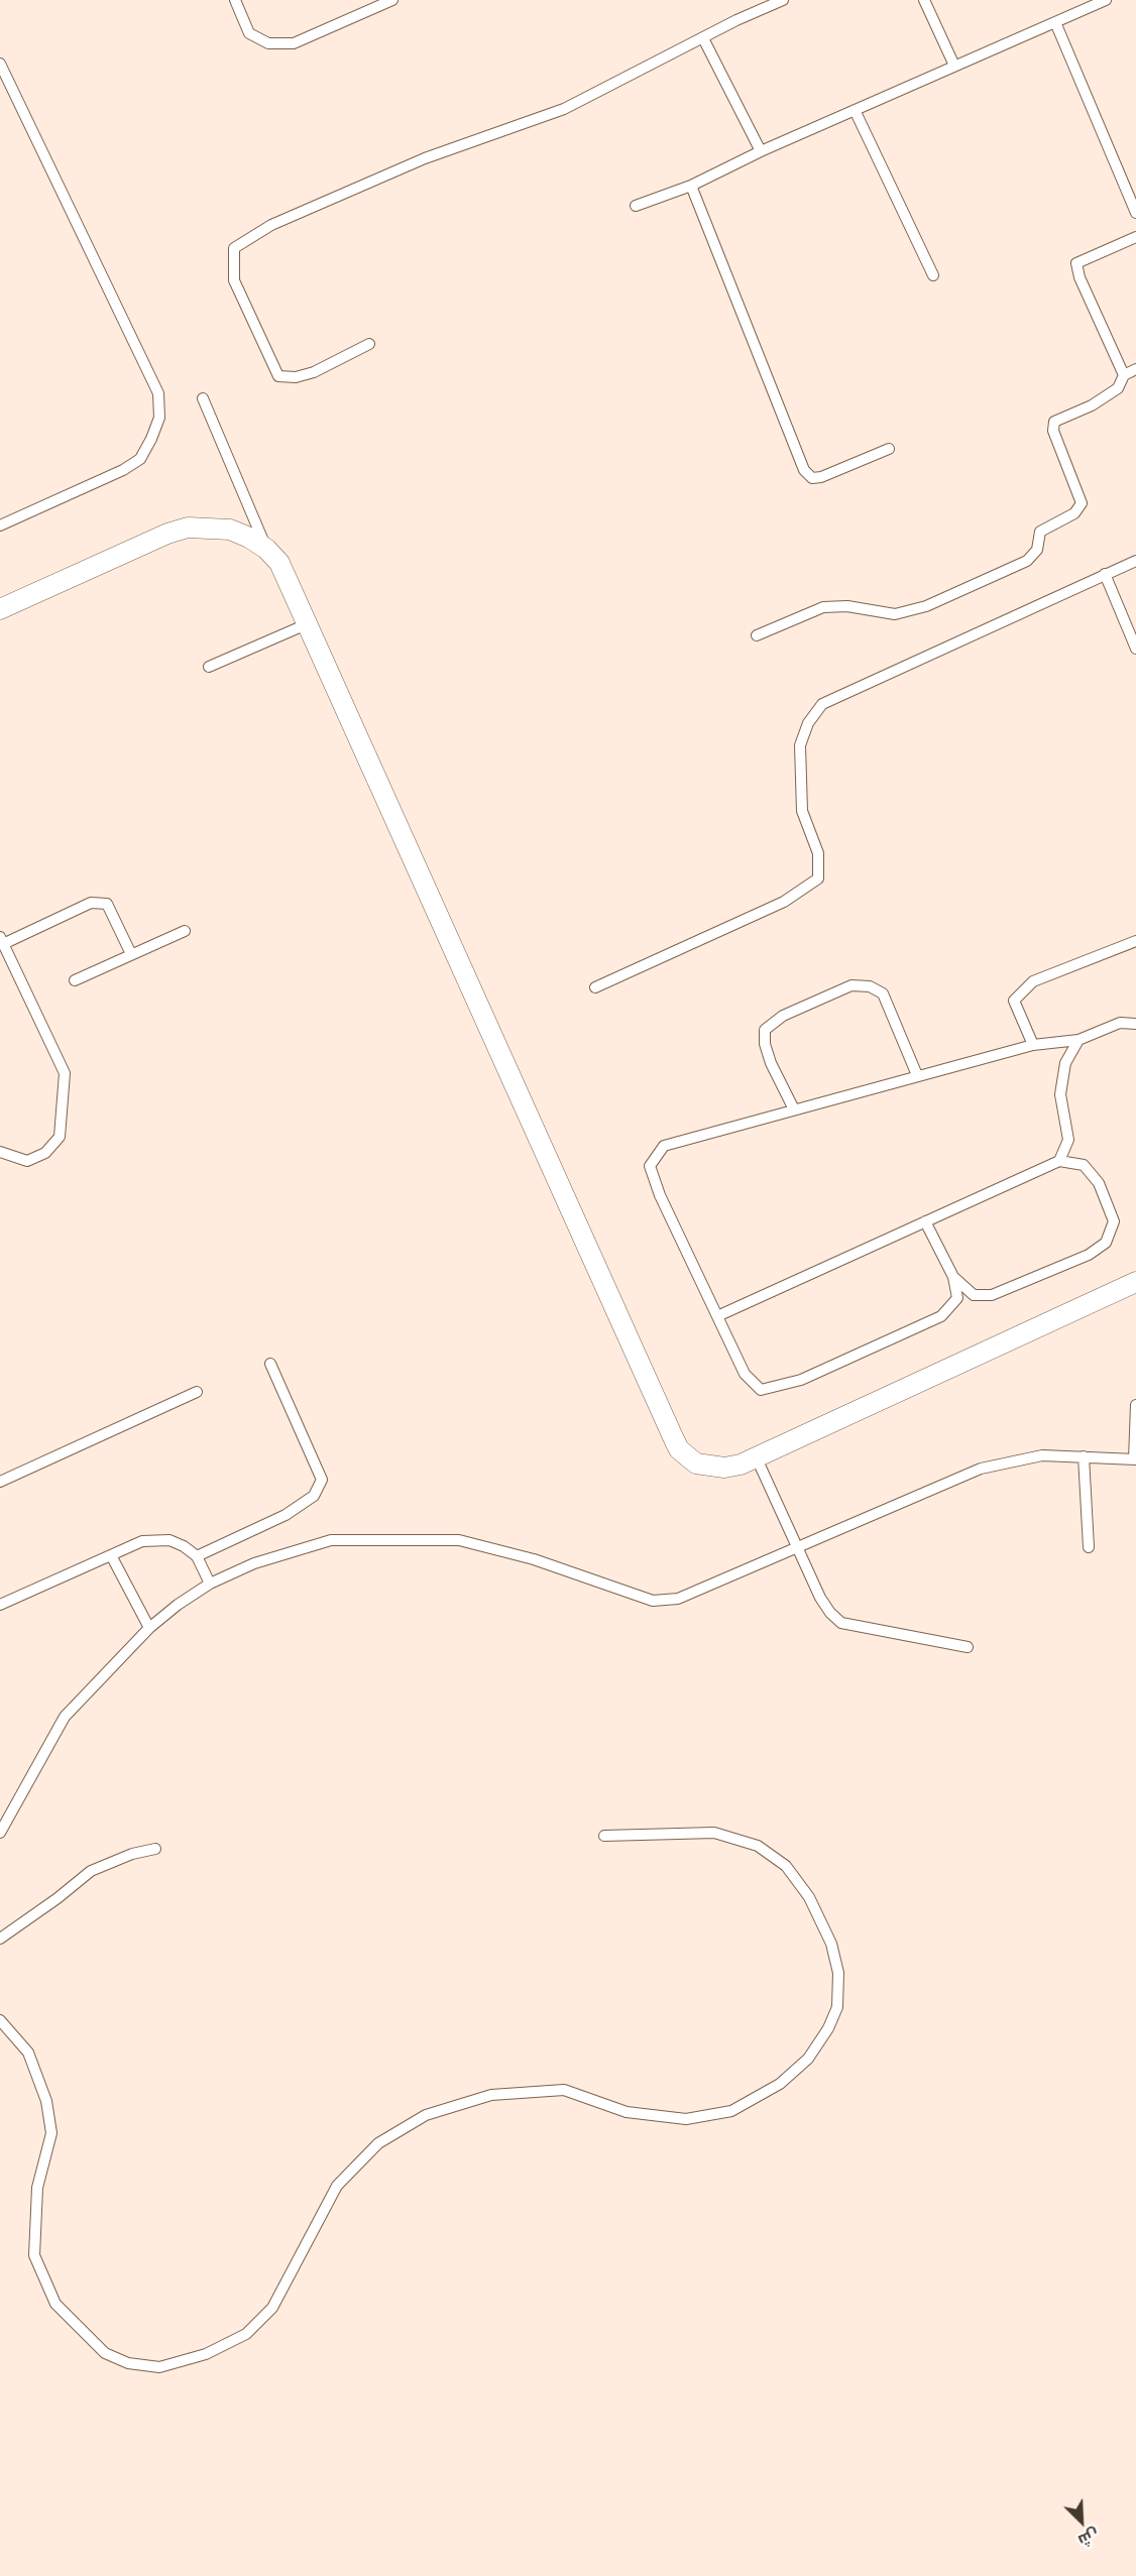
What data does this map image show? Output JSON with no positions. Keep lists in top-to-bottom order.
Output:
{
  "north": "bottom right"
}
